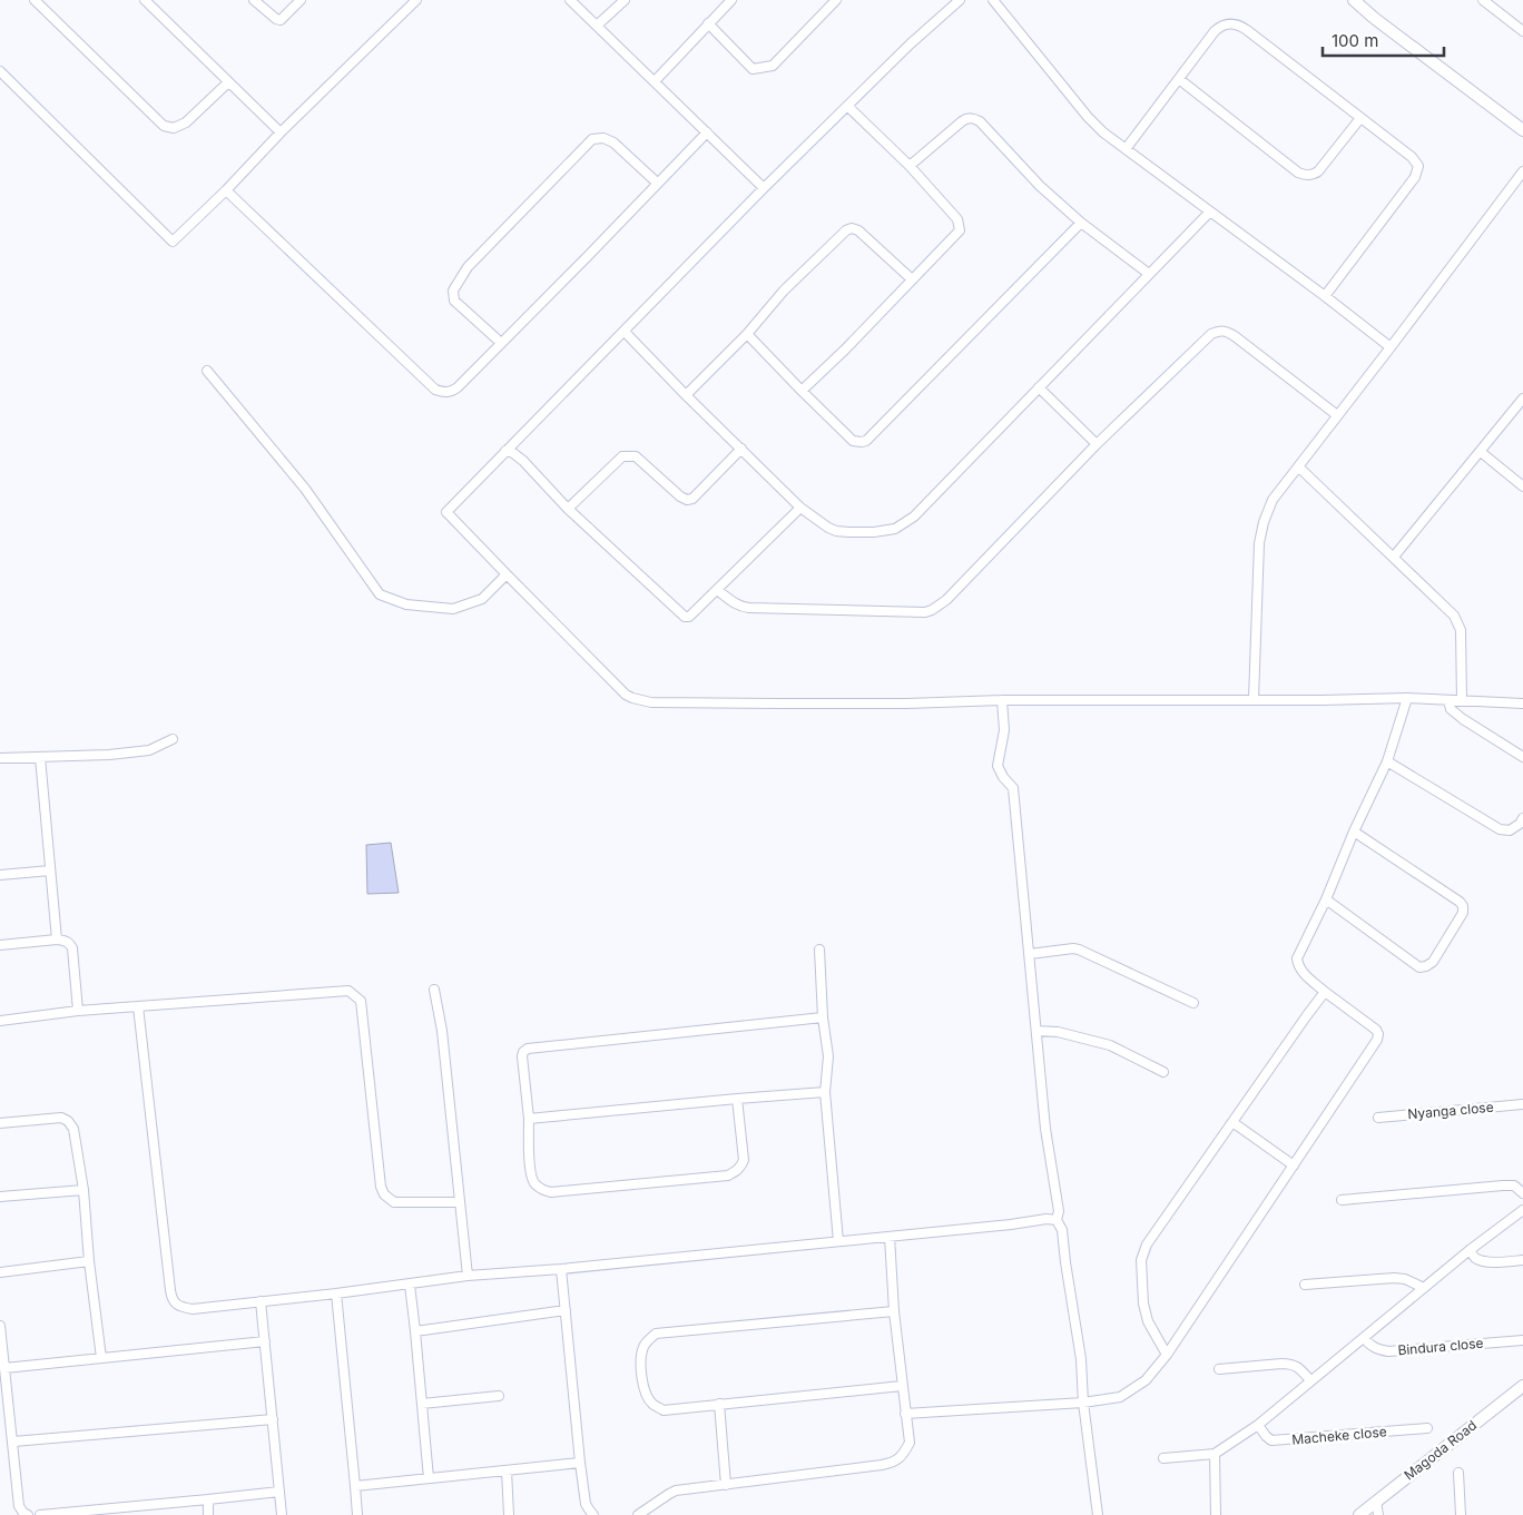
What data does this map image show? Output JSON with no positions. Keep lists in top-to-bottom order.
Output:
{
  "streets": {
    "street": [
      "Nyanga close",
      "Bindura close",
      "Macheke close",
      "Magoda Road"
    ]
  },
  "scale_bar": "100 m"
}
